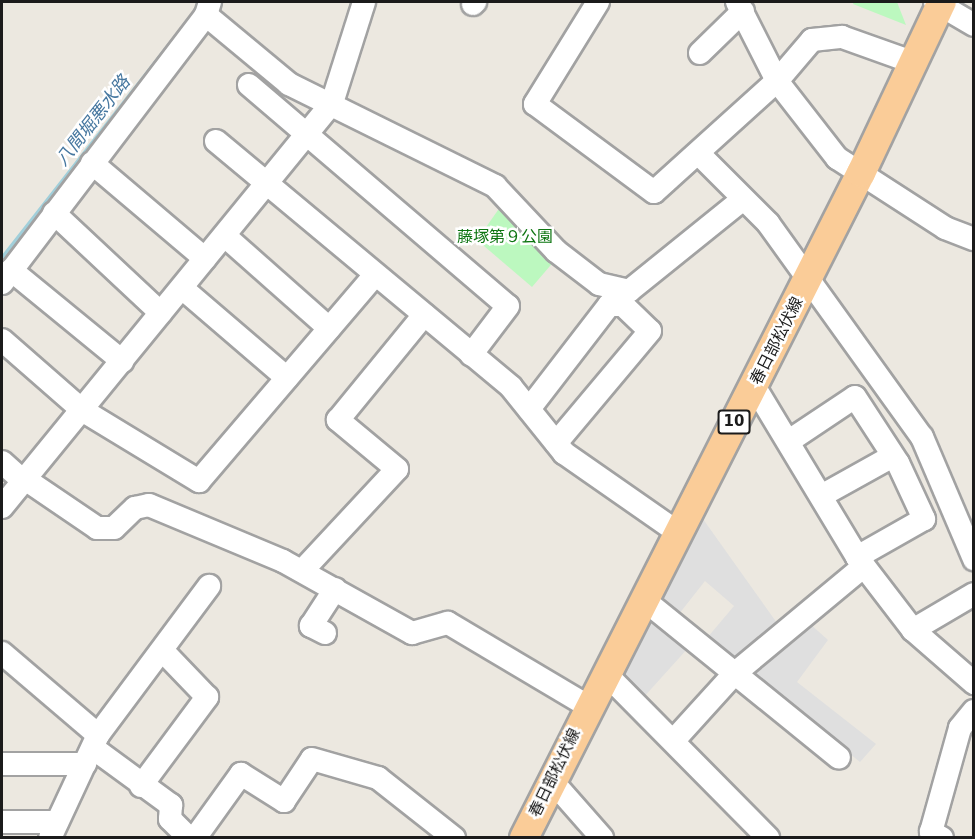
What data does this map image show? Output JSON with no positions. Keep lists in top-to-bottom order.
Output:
{
  "streets": {
    "main road": ["春日部松伏線", "10"]
  },
  "water": ["八間堀悪水路"],
  "parks": ["藤塚第９公園"]
}
